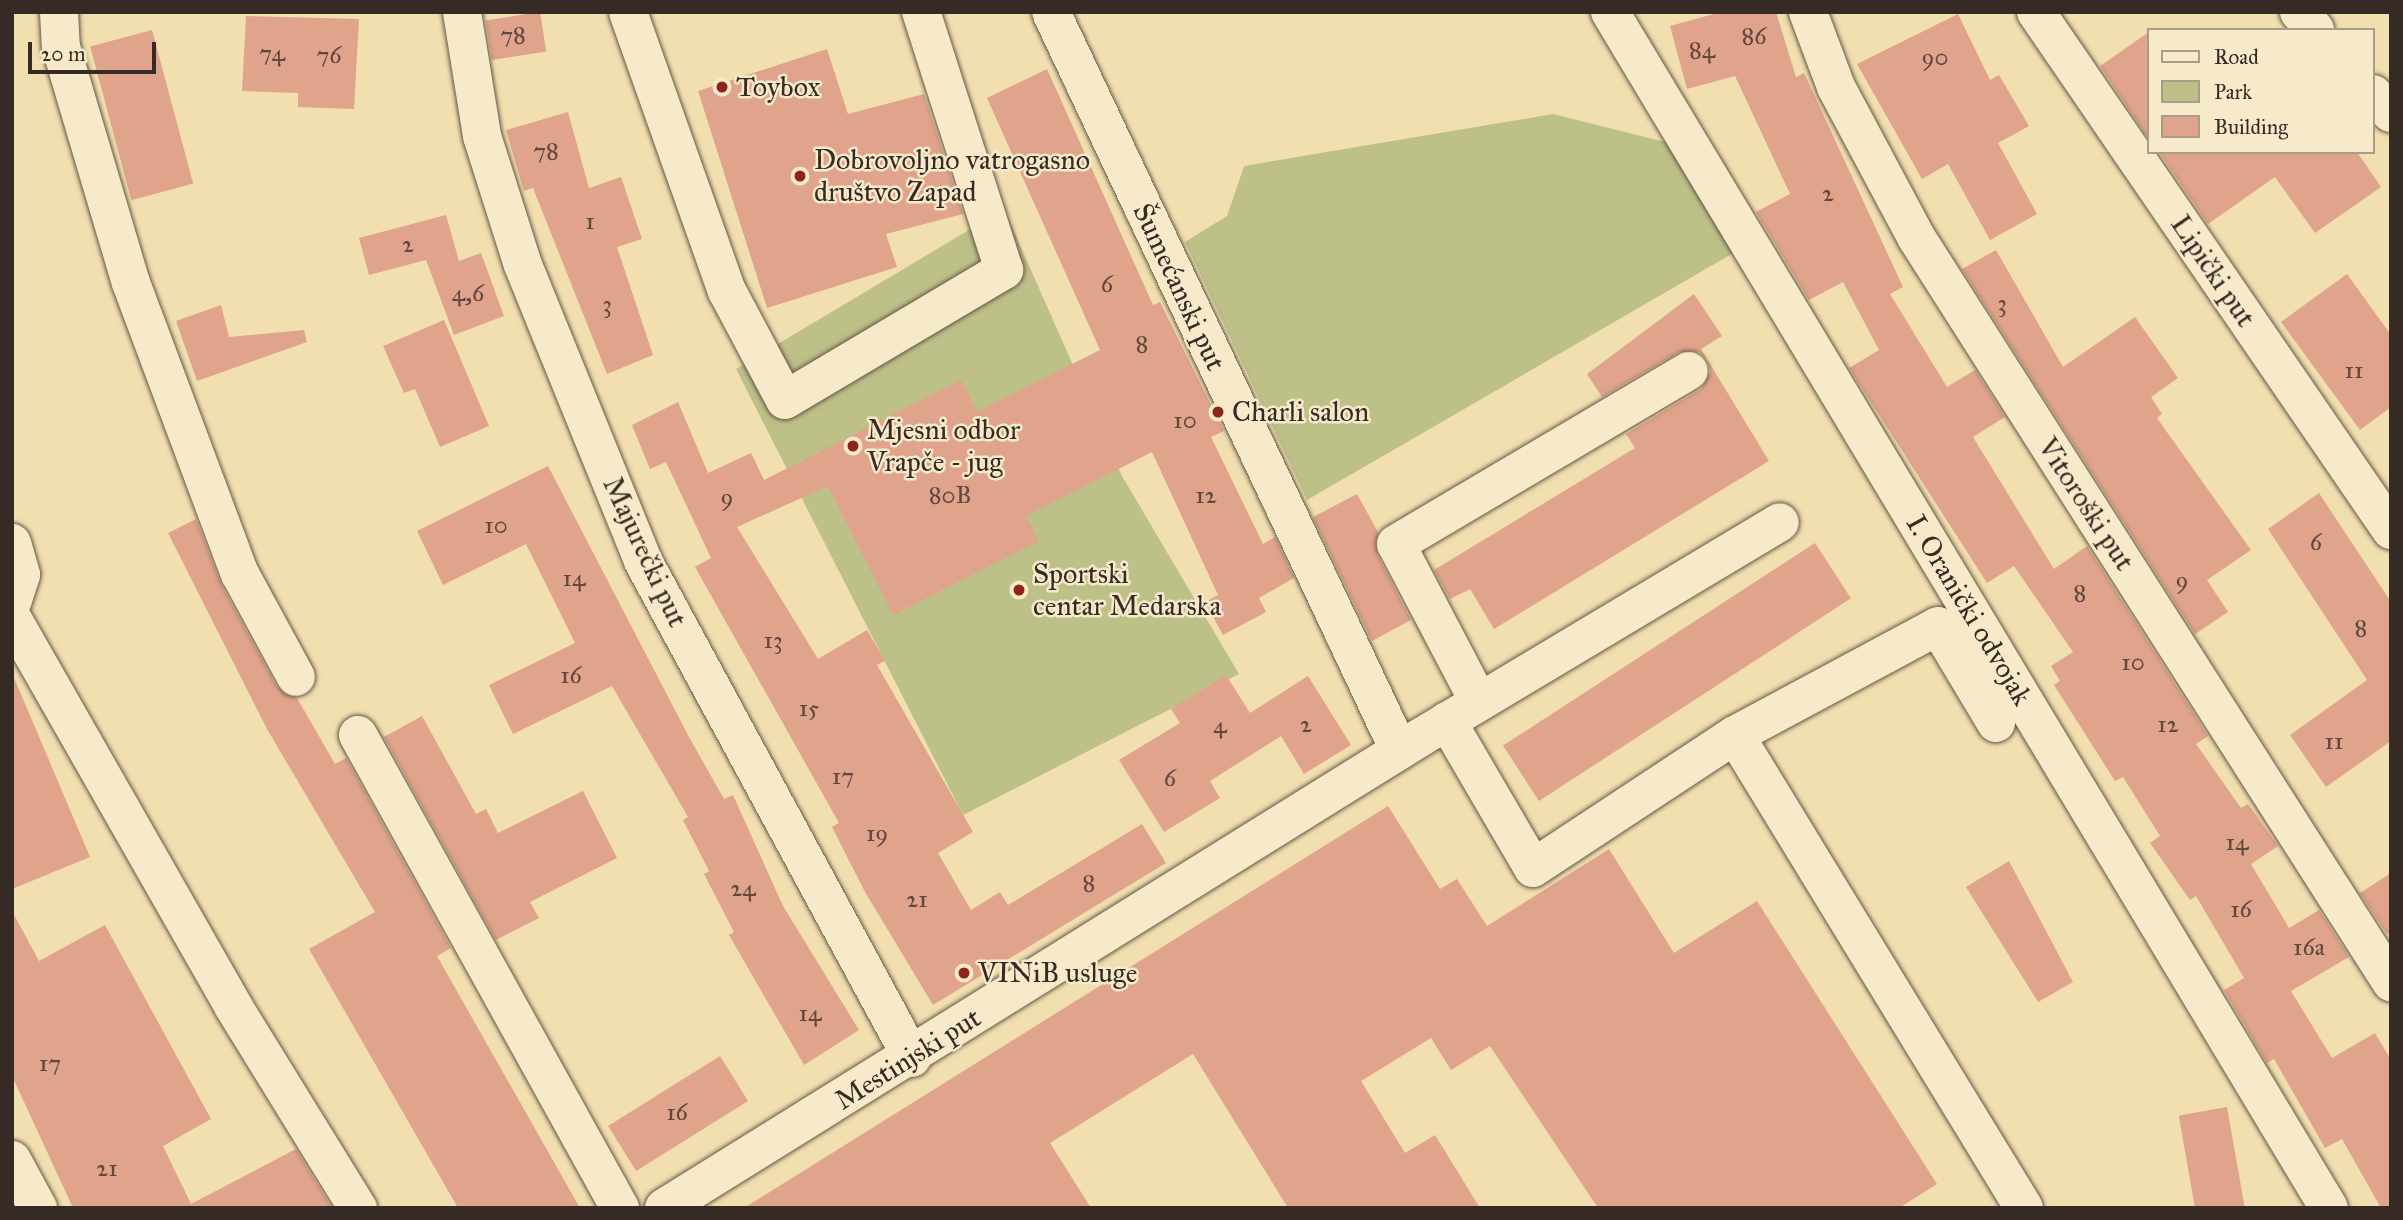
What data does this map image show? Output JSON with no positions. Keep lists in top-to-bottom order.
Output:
{
  "streets": {
    "street": [
      "Lipički put",
      "Šumećanski put",
      "Vitoroški put",
      "Majurečki put",
      "I. Oranički odvojak",
      "Mestinjski put"
    ]
  },
  "crossings": [
    ["Šumećanski put", "Mestinjski put"],
    ["Majurečki put", "Mestinjski put"]
  ],
  "places": [
    "Toybox",
    "Dobrovoljno vatrogasno društvo Zapad",
    "Charli salon",
    "Mjesni odbor Vrapče - jug",
    "Sportski centar Medarska",
    "VINiB usluge"
  ],
  "house_numbers": [
    "78",
    "86",
    "84",
    "74",
    "76",
    "90",
    "78",
    "2",
    "1",
    "2",
    "6",
    "4,6",
    "3",
    "3",
    "8",
    "11",
    "10",
    "80B",
    "12",
    "9",
    "10",
    "6",
    "14",
    "9",
    "8",
    "8",
    "13",
    "10",
    "16",
    "15",
    "2",
    "12",
    "4",
    "11",
    "17",
    "6",
    "19",
    "14",
    "8",
    "24",
    "21",
    "16",
    "16a",
    "14",
    "17",
    "16",
    "21"
  ],
  "legend": ["Road", "Park", "Building"],
  "scale_bar": "20 m"
}
